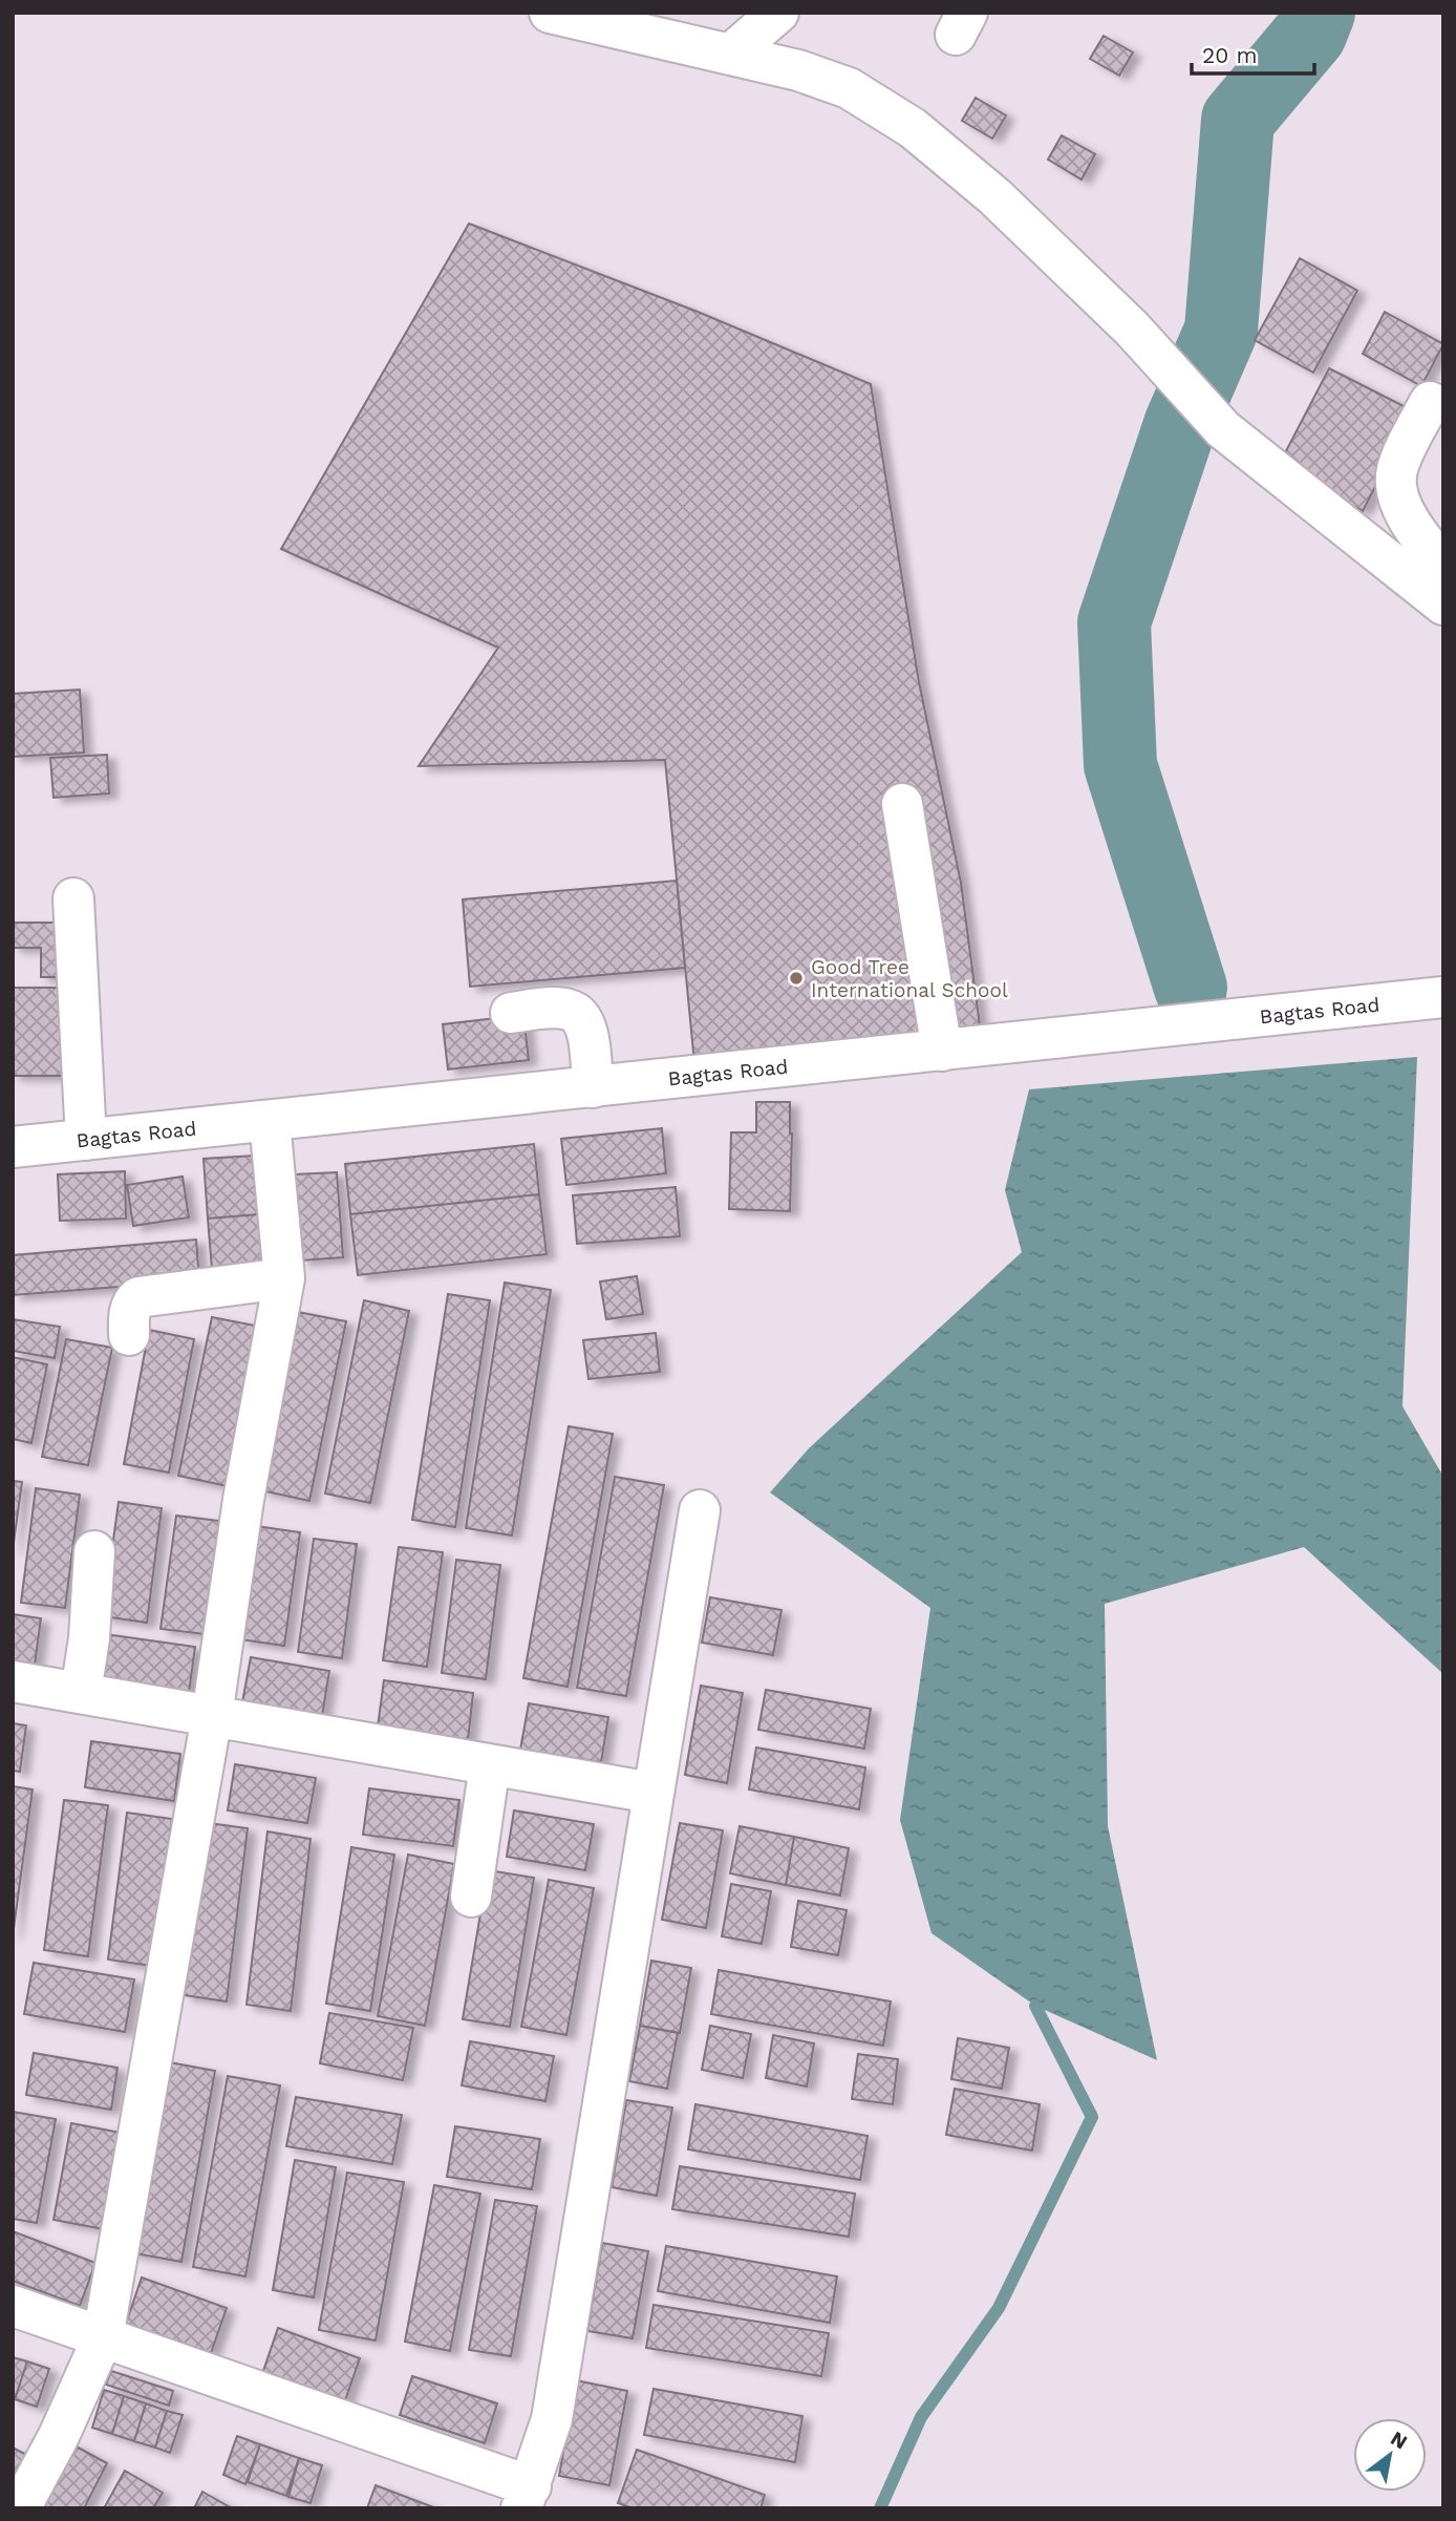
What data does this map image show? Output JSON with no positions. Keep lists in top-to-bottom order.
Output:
{
  "streets": {
    "street": ["Bagtas Road"]
  },
  "places": ["Good Tree International School"],
  "scale_bar": "20 m",
  "north": "top right"
}
